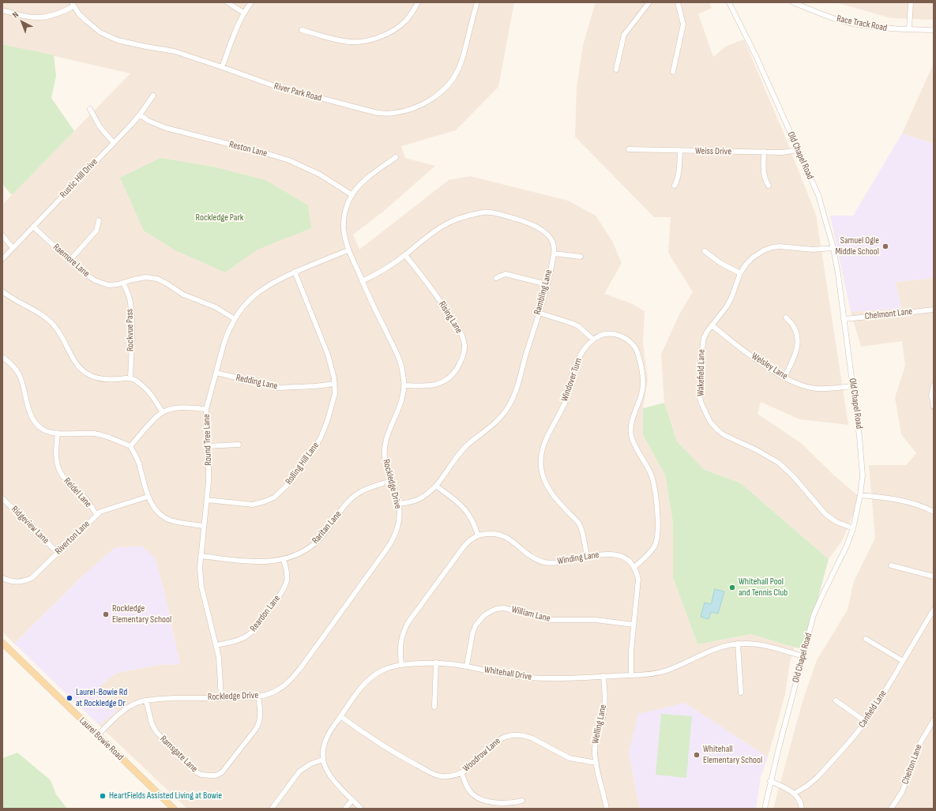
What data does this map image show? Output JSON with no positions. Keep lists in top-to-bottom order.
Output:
{
  "streets": {
    "main road": ["Laurel Bowie Road"],
    "street": [
      "Race Track Road",
      "River Park Road",
      "Reston Lane",
      "Weiss Drive",
      "Old Chapel Road",
      "Rustic Hill Drive",
      "Raemore Lane",
      "Rambling Lane",
      "Chelmont Lane",
      "Rising Lane",
      "Rockvue Pass",
      "Welsley Lane",
      "Wakefield Lane",
      "Windover Turn",
      "Redding Lane",
      "Round Tree Lane",
      "Rolling Hill Lane",
      "Rockledge Drive",
      "Reidel Lane",
      "Ridgeview Lane",
      "Raritan Lane",
      "Riverton Lane",
      "Winding Lane",
      "Reardon Lane",
      "William Lane",
      "Whitehall Drive",
      "Canfield Lane",
      "Welling Lane",
      "Ramsgate Lane",
      "Woodrow Lane",
      "Chelton Lane"
    ]
  },
  "crossings": [
    ["Reston Lane", "Rustic Hill Drive"],
    ["Reston Lane", "Rockledge Drive"],
    ["Weiss Drive", "Old Chapel Road"],
    ["Old Chapel Road", "Chelmont Lane"],
    ["Old Chapel Road", "Welsley Lane"],
    ["Old Chapel Road", "Wakefield Lane"],
    ["Old Chapel Road", "Whitehall Drive"],
    ["Rustic Hill Drive", "Raemore Lane"],
    ["Raemore Lane", "Rockvue Pass"],
    ["Raemore Lane", "Round Tree Lane"],
    ["Rambling Lane", "Rising Lane"],
    ["Rambling Lane", "Rockledge Drive"],
    ["Rising Lane", "Rockledge Drive"],
    ["Welsley Lane", "Wakefield Lane"],
    ["Windover Turn", "Winding Lane"],
    ["Redding Lane", "Round Tree Lane"],
    ["Redding Lane", "Rolling Hill Lane"],
    ["Round Tree Lane", "Rolling Hill Lane"],
    ["Round Tree Lane", "Rockledge Drive"],
    ["Round Tree Lane", "Raritan Lane"],
    ["Round Tree Lane", "Reardon Lane"],
    ["Rockledge Drive", "Raritan Lane"],
    ["Rockledge Drive", "Laurel Bowie Road"],
    ["Rockledge Drive", "Ramsgate Lane"],
    ["Reidel Lane", "Riverton Lane"],
    ["Ridgeview Lane", "Riverton Lane"],
    ["Raritan Lane", "Reardon Lane"],
    ["Winding Lane", "Whitehall Drive"],
    ["William Lane", "Whitehall Drive"],
    ["Whitehall Drive", "Welling Lane"],
    ["Whitehall Drive", "Woodrow Lane"],
    ["Welling Lane", "Woodrow Lane"]
  ],
  "parks": ["Rockledge Park"],
  "places": [
    "Samuel Ogle Middle School",
    "Whitehall Pool and Tennis Club",
    "Rockledge Elementary School",
    "Laurel-Bowie Rd at Rockledge Dr",
    "Whitehall Elementary School",
    "HeartFields Assisted Living at Bowie"
  ],
  "north": "top left"
}
